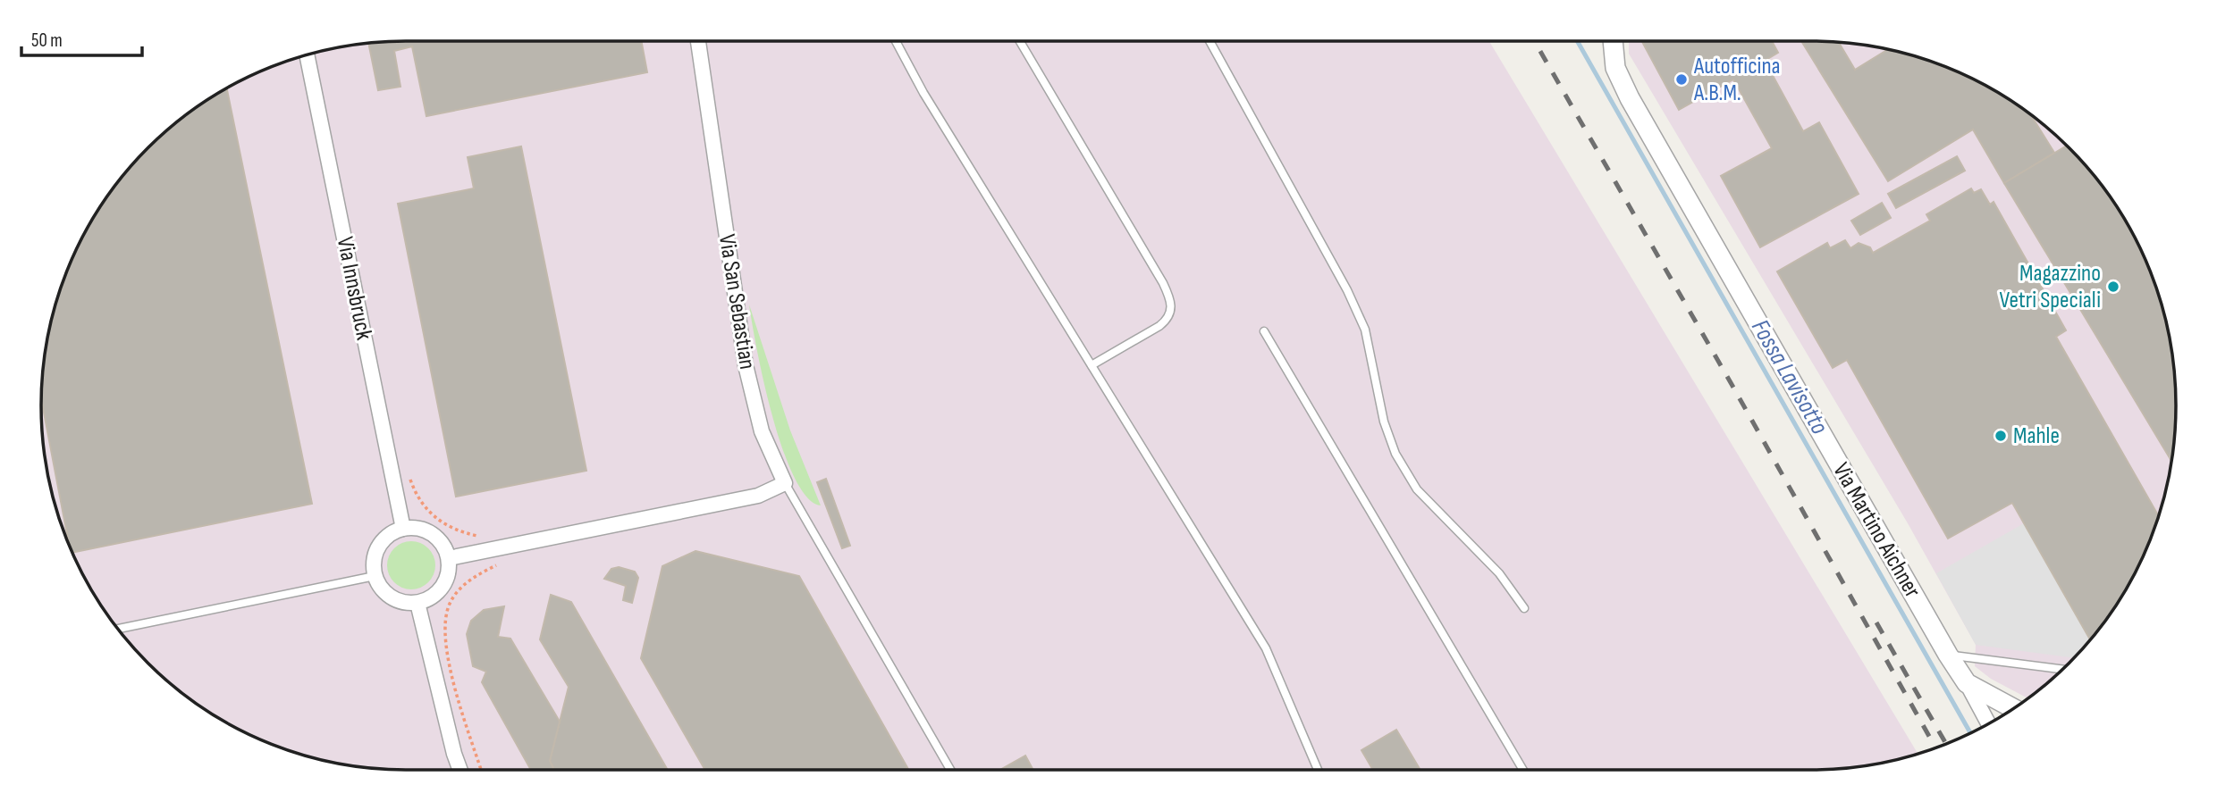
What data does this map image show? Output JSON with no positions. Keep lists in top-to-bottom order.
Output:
{
  "streets": {
    "street": ["Via Innsbruck", "Via San Sebastian", "Via Martino Aichner"]
  },
  "water": ["Fossa Lavisotto"],
  "places": ["Autofficina A.B.M.", "Magazzino Vetri Speciali", "Mahle"],
  "scale_bar": "50 m"
}
